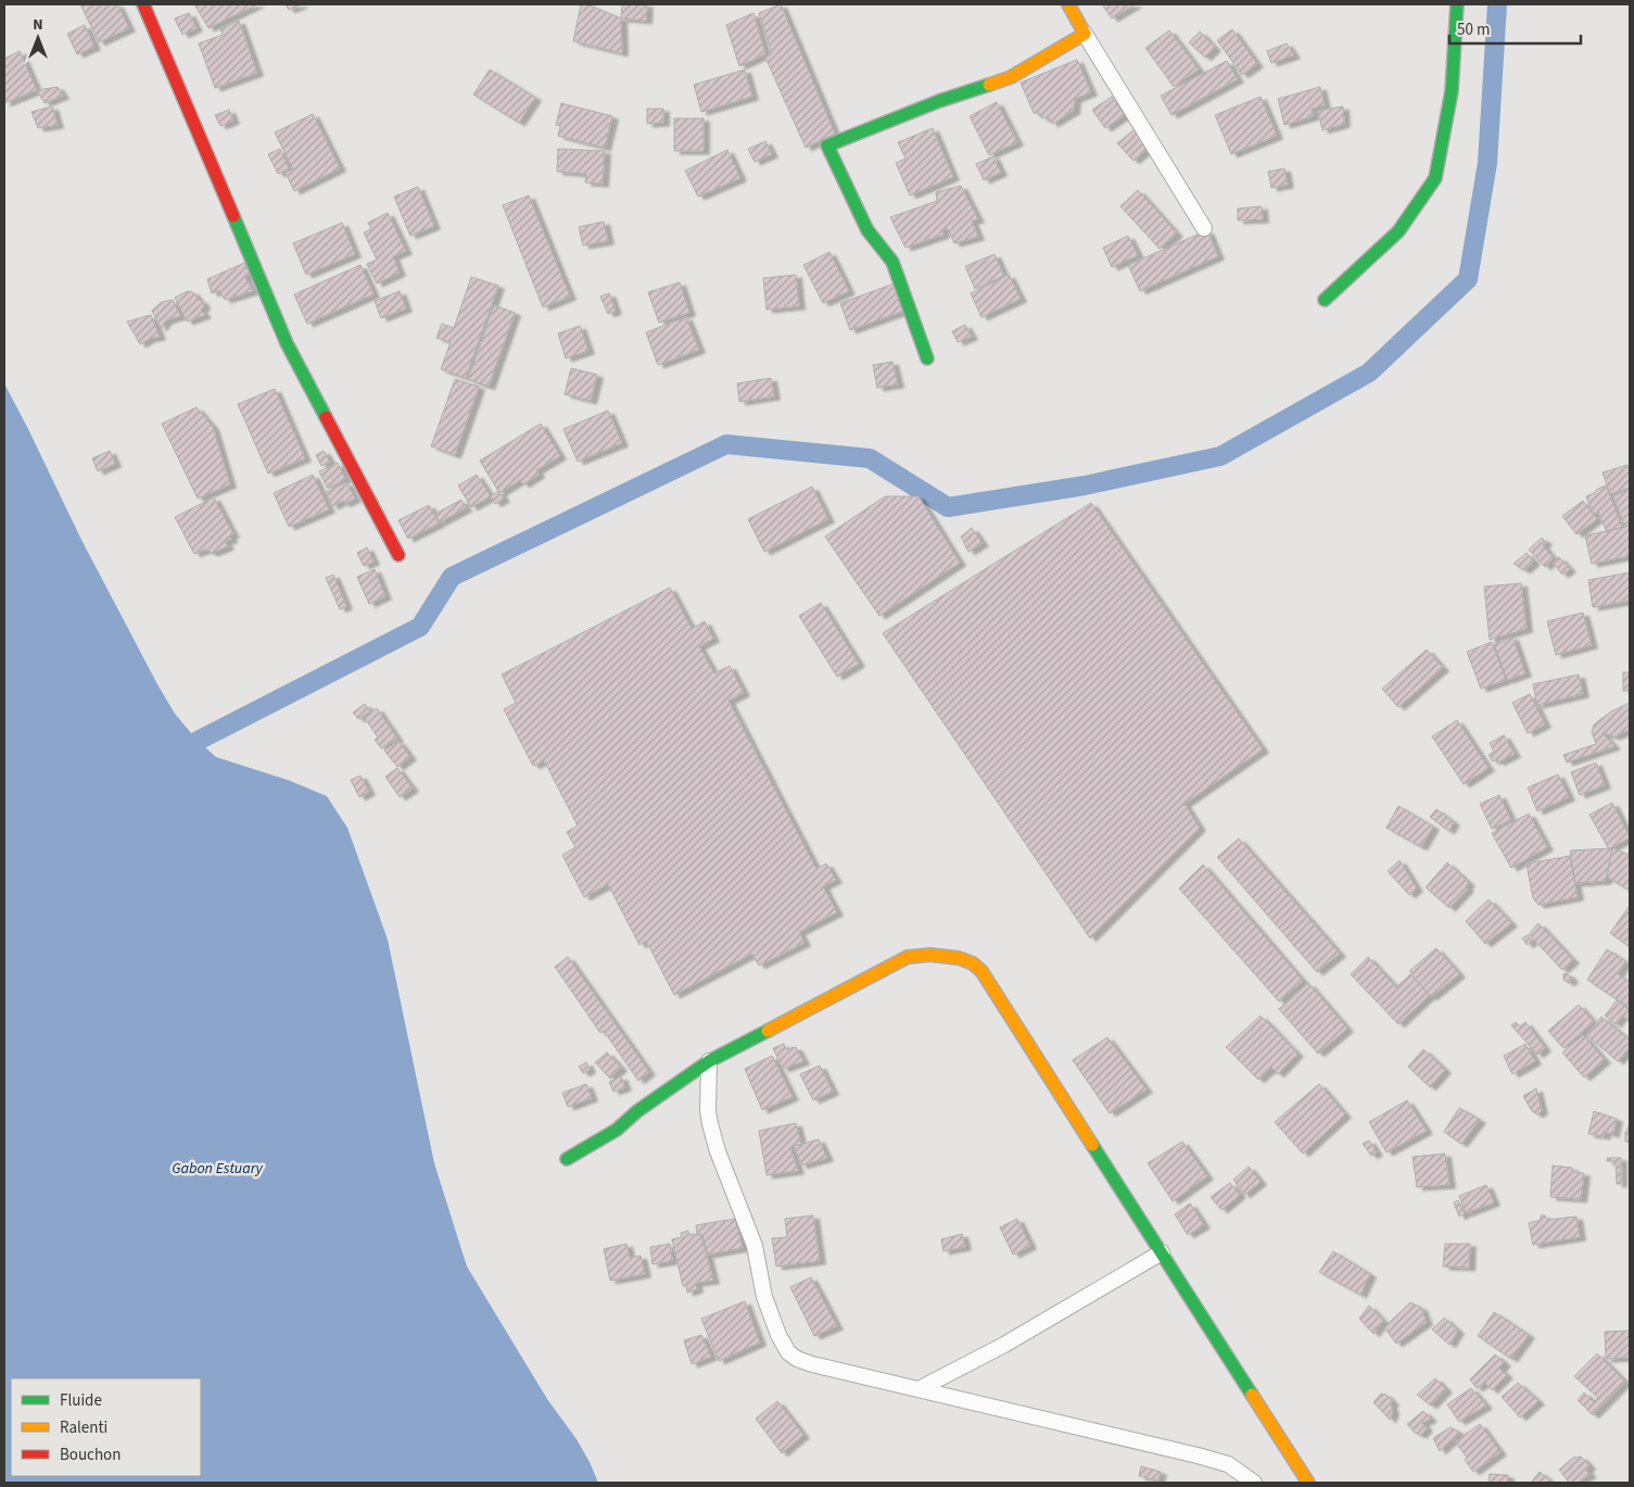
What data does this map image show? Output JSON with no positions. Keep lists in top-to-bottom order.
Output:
{
  "water": ["Gabon Estuary"],
  "legend": ["Fluide", "Ralenti", "Bouchon"],
  "scale_bar": "50 m",
  "north": "top"
}
